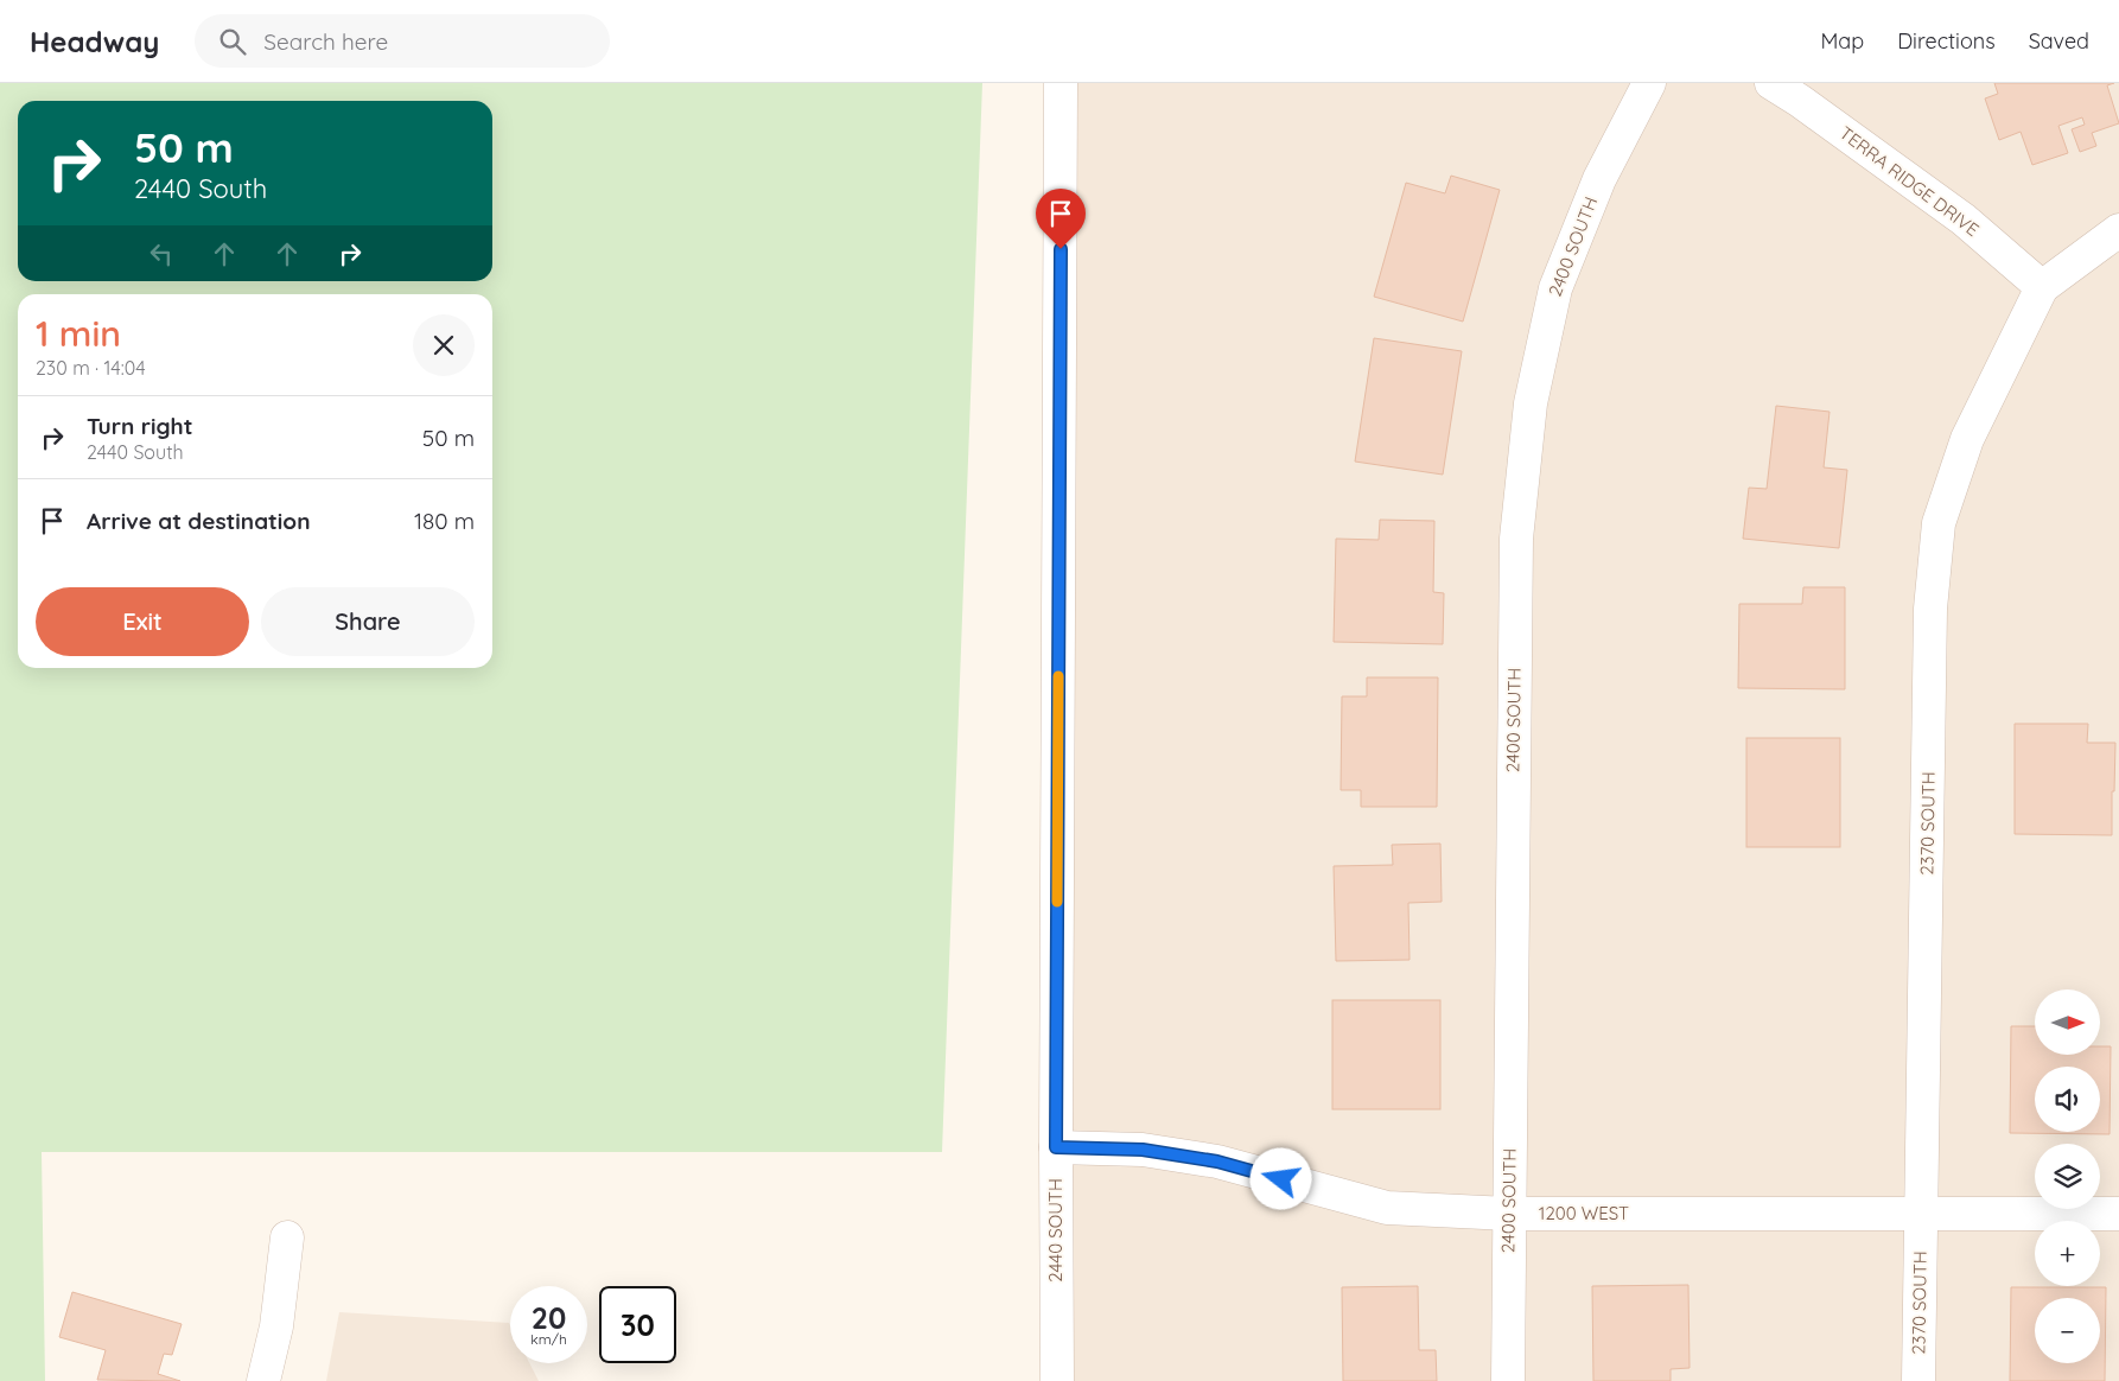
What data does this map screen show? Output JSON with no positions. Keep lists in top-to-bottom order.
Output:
{
  "streets": {
    "street": [
      "TERRA RIDGE DRIVE",
      "2400 SOUTH",
      "2370 SOUTH",
      "1200 WEST",
      "2440 SOUTH"
    ]
  },
  "crossings": [
    ["TERRA RIDGE DRIVE", "2370 SOUTH"],
    ["2400 SOUTH", "1200 WEST"],
    ["2370 SOUTH", "1200 WEST"],
    ["1200 WEST", "2440 SOUTH"]
  ],
  "north": "right",
  "page": {
    "header": "Headway",
    "search": "Search here",
    "nav": ["Map", "Directions", "Saved"],
    "turn": ["50 m", "2440 South"],
    "heading": ["1 min", "230 m · 14:04"],
    "list": [
      {
        "name": "Turn right",
        "note": "2440 South",
        "value": "50 m"
      },
      {
        "name": "Arrive at destination",
        "value": "180 m"
      }
    ],
    "buttons": ["Exit", "Share"],
    "map_buttons": ["+", "−"],
    "speed": "20 km/h",
    "limit": "30"
  }
}
